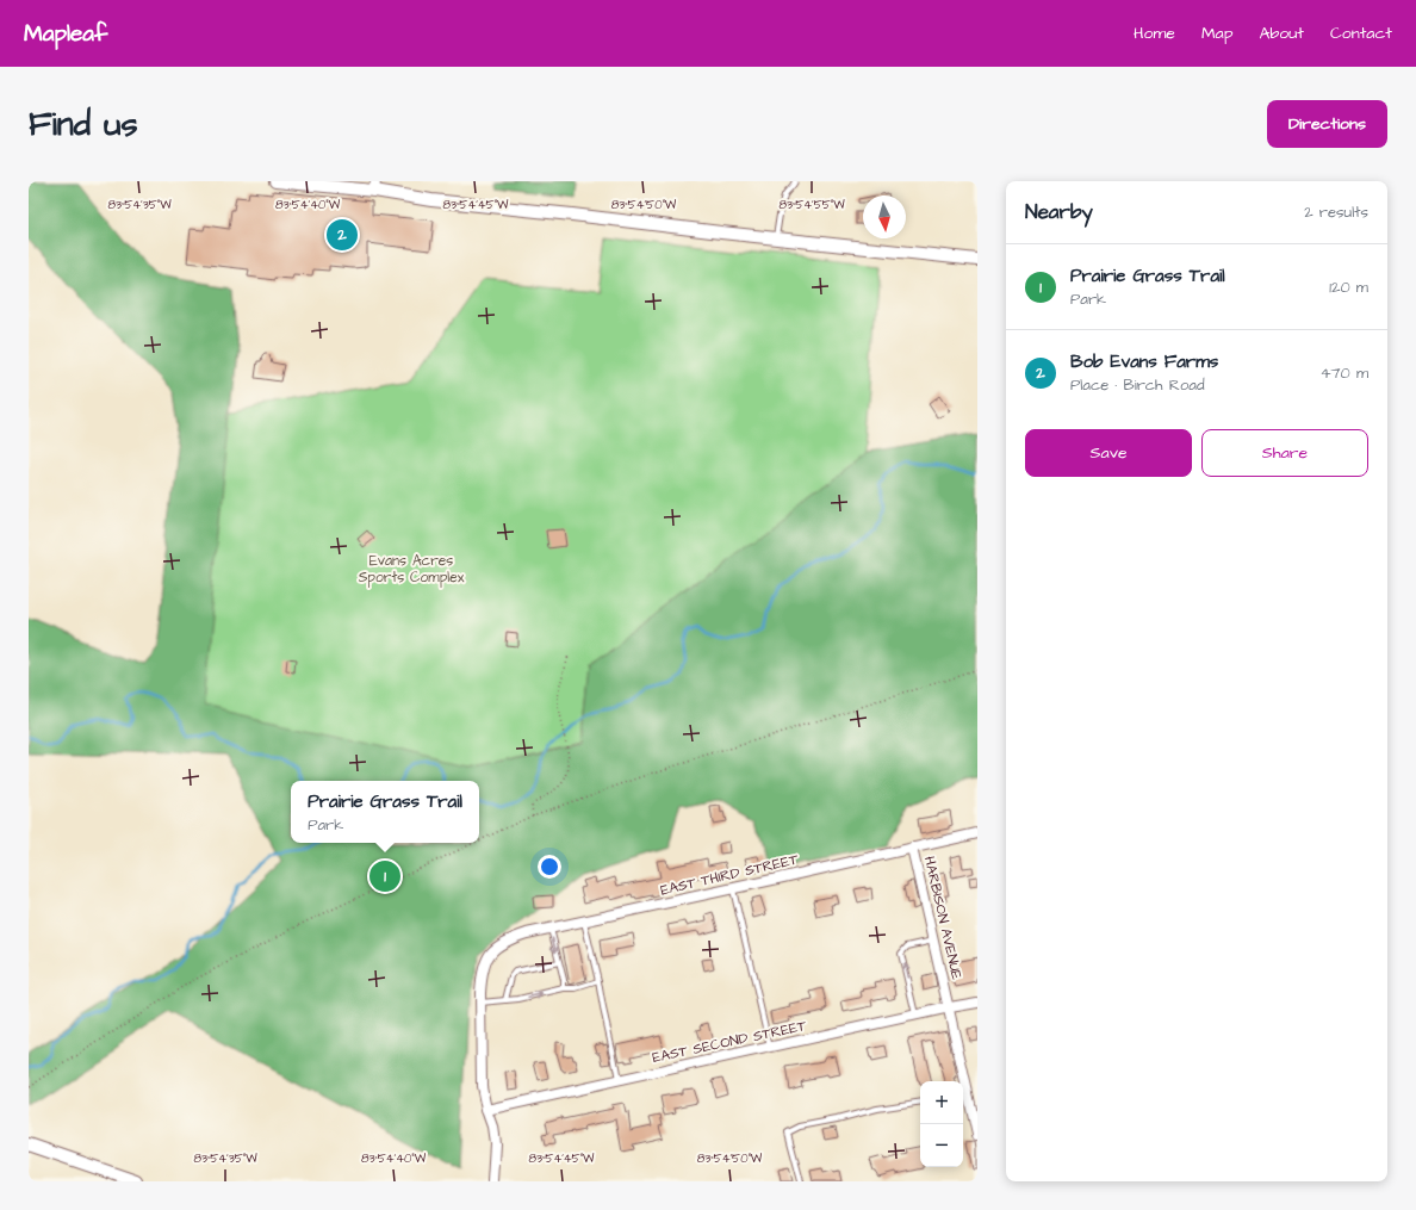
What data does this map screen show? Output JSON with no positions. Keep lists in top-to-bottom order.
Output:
{
  "streets": {
    "street": ["EAST THIRD STREET", "HARBISON AVENUE", "EAST SECOND STREET"]
  },
  "crossings": [
    ["EAST THIRD STREET", "HARBISON AVENUE"],
    ["HARBISON AVENUE", "EAST SECOND STREET"]
  ],
  "parks": ["Evans Acres Sports Complex"],
  "north": "bottom",
  "page": {
    "header": "Mapleaf",
    "nav": [
      "Home",
      "Map",
      "About",
      "Contact"
    ],
    "buttons": [
      "Directions",
      ["Save", "Share"]
    ],
    "title": "Find us",
    "heading": ["Nearby", "2 results"],
    "pins": ["2", "1"],
    "list": [
      {
        "mark": "1",
        "name": "Prairie Grass Trail",
        "note": "Park",
        "value": "120 m"
      },
      {
        "mark": "2",
        "name": "Bob Evans Farms",
        "note": "Place · Birch Road",
        "value": "470 m"
      }
    ],
    "popup": ["Prairie Grass Trail", "Park"],
    "map_buttons": ["+", "−"]
  },
  "coordinates": [
    "83°54'35\"W",
    "83°54'40\"W",
    "83°54'45\"W",
    "83°54'50\"W",
    "83°54'55\"W"
  ]
}
